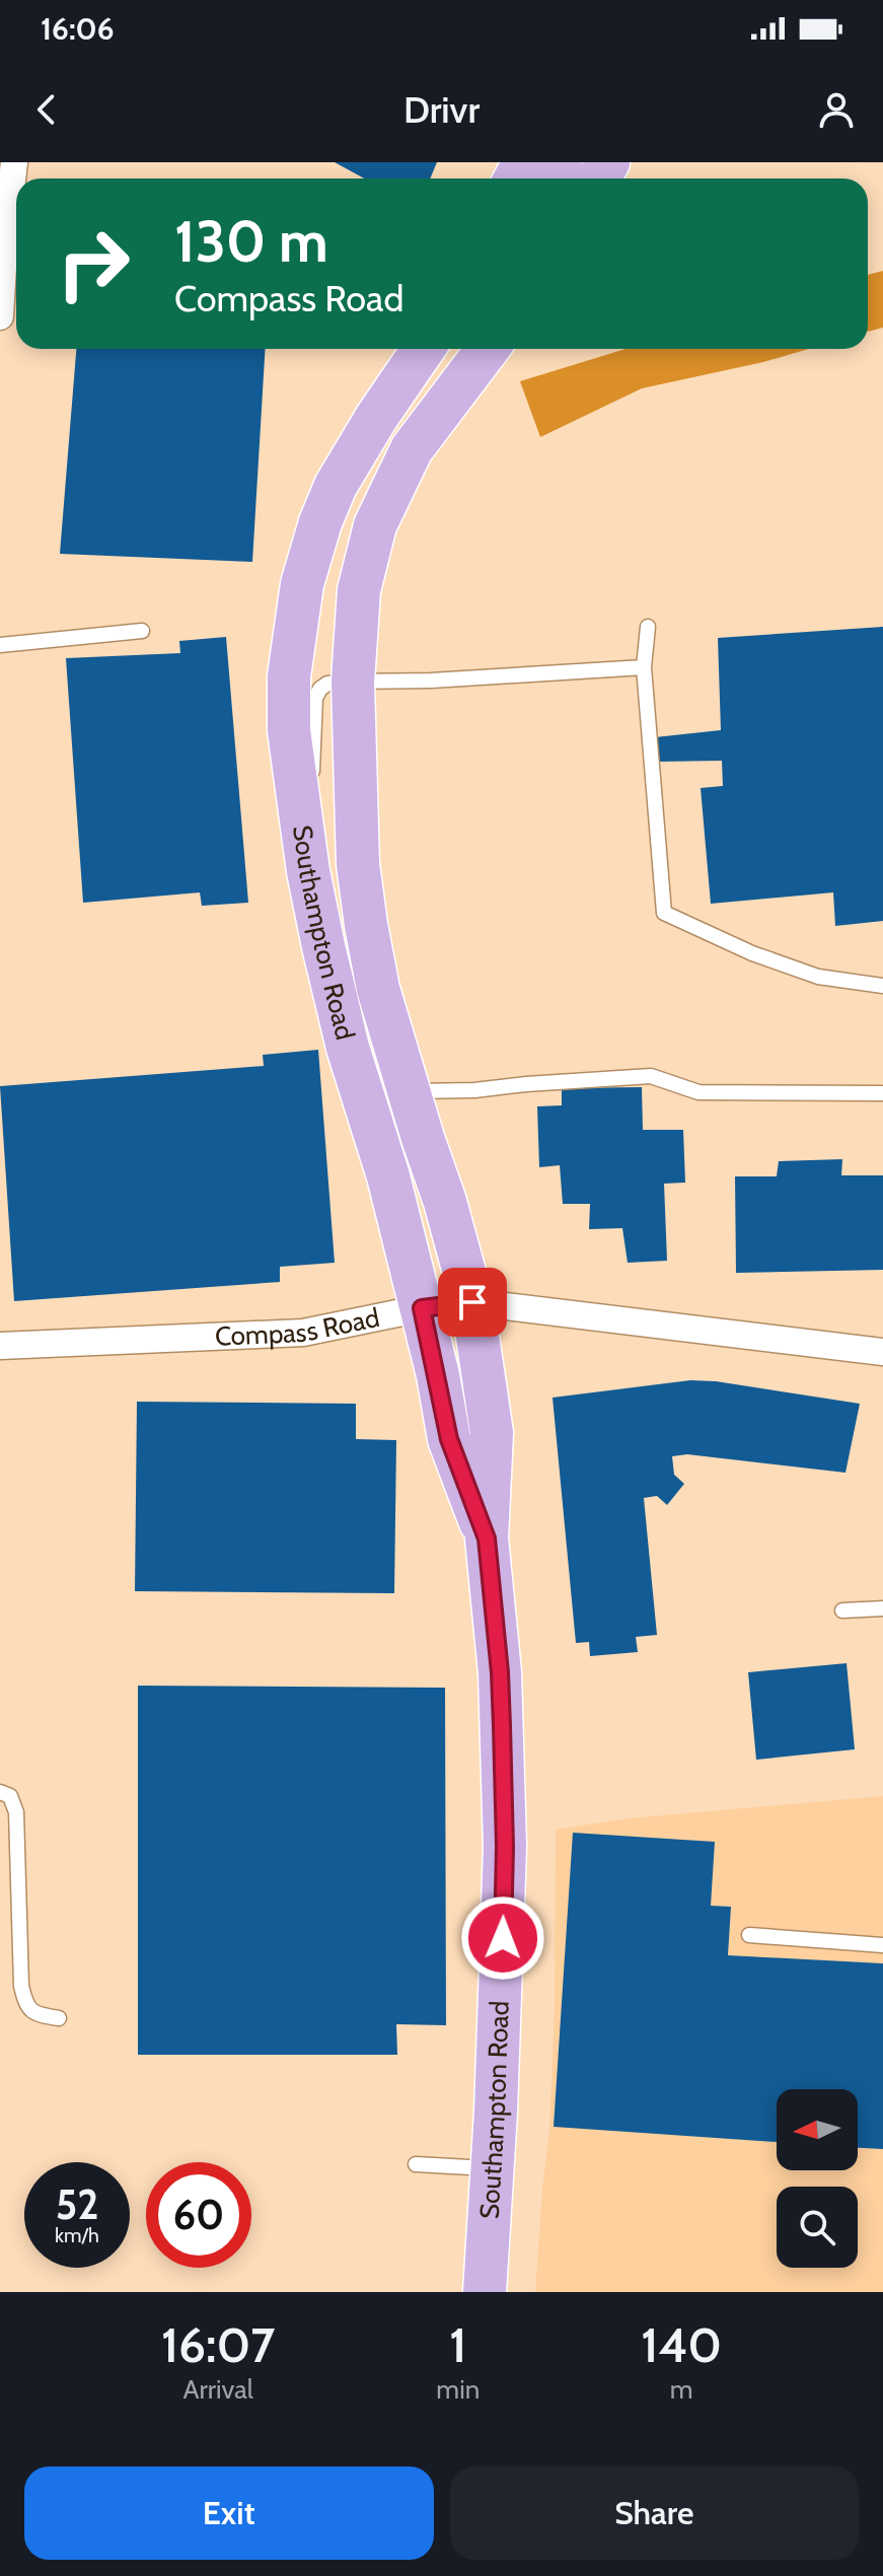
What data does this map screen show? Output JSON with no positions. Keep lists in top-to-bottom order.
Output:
{
  "streets": {
    "main road": ["Southampton Road"],
    "street": ["Compass Road"]
  },
  "crossings": [
    ["Southampton Road", "Compass Road"]
  ],
  "north": "left",
  "page": {
    "status": "16:06",
    "header": "Drivr",
    "turn": ["130 m", "Compass Road"],
    "speed": "52 km/h",
    "limit": "60",
    "eta": [
      "16:07",
      "Arrival",
      "1",
      "min",
      "140",
      "m"
    ],
    "buttons": ["Exit", "Share"]
  }
}
